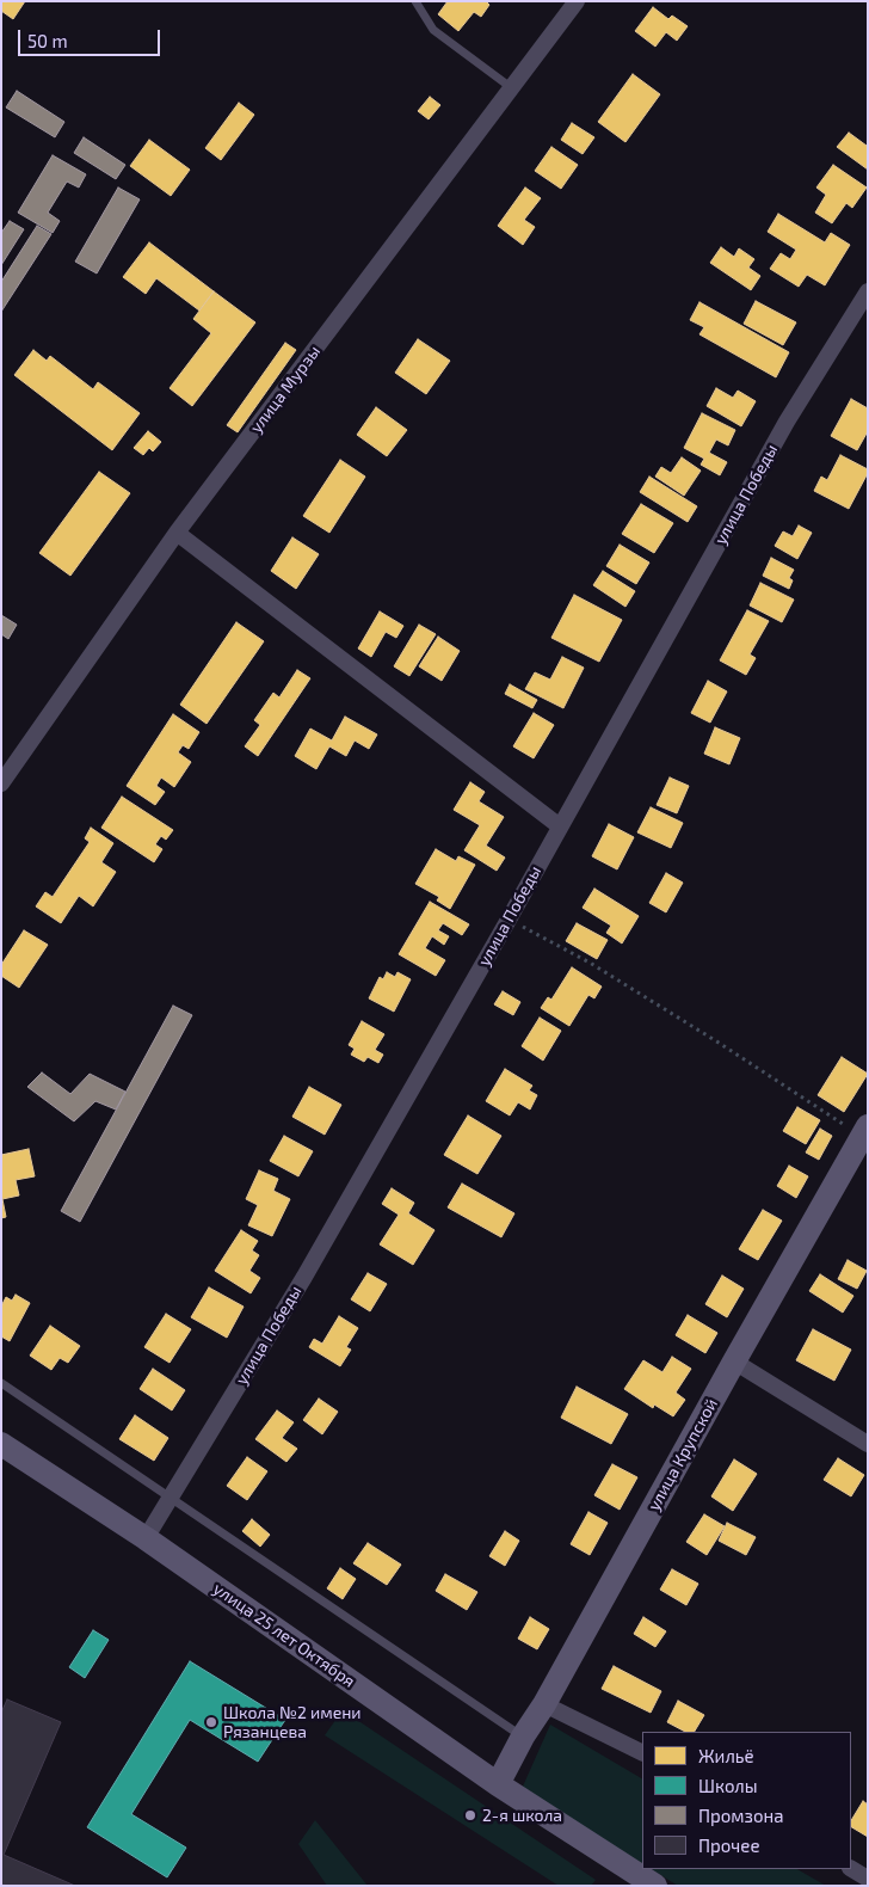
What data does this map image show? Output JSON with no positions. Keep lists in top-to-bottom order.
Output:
{
  "streets": {
    "street": [
      "улица Мурзы",
      "улица Победы",
      "улица Крупской",
      "улица 25 лет Октября"
    ]
  },
  "crossings": [
    ["улица Победы", "улица 25 лет Октября"],
    ["улица Крупской", "улица 25 лет Октября"]
  ],
  "places": ["Школа №2 имени Рязанцева", "2-я школа"],
  "legend": [
    "Жильё",
    "Школы",
    "Промзона",
    "Прочее"
  ],
  "scale_bar": "50 m"
}
